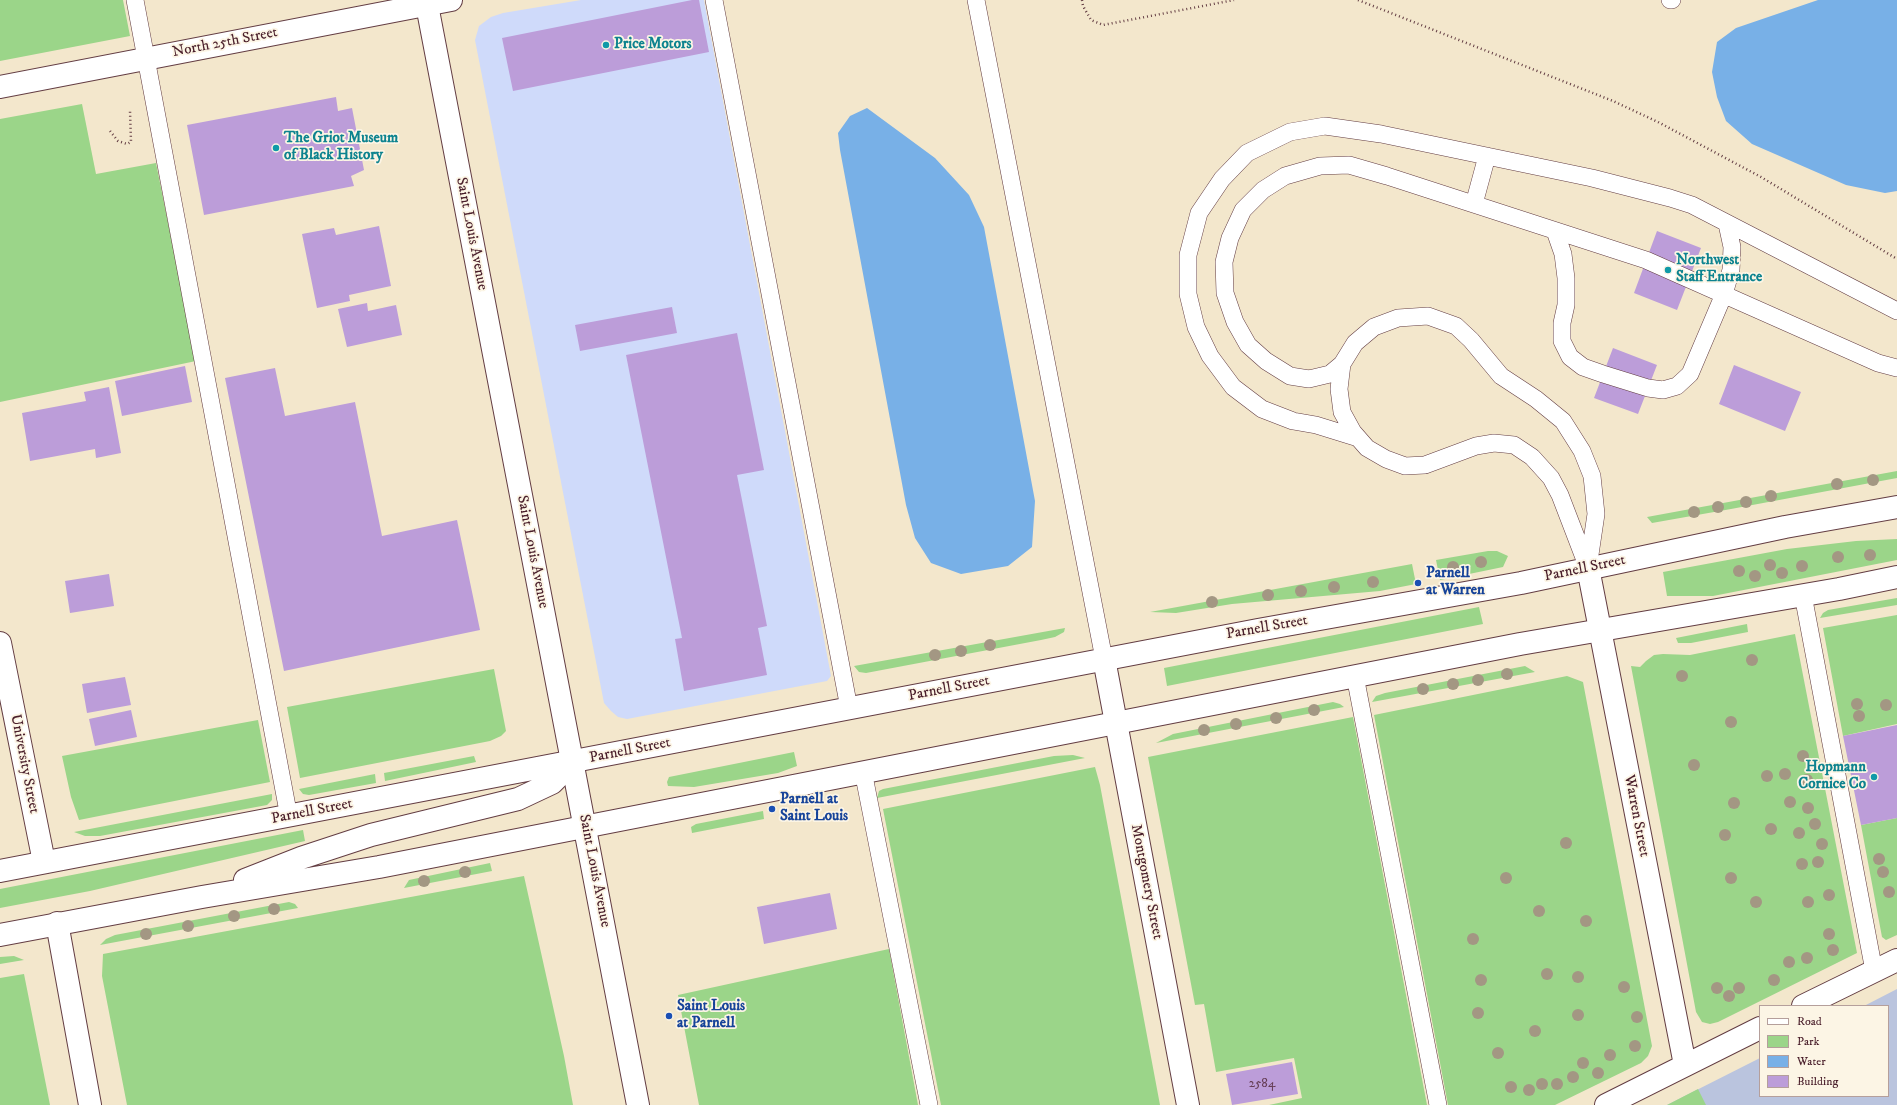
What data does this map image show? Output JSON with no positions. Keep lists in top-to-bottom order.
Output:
{
  "streets": {
    "main road": [
      "North 25th Street",
      "Saint Louis Avenue",
      "Parnell Street",
      "University Street",
      "Warren Street",
      "Montgomery Street"
    ]
  },
  "crossings": [
    ["North 25th Street", "Saint Louis Avenue"],
    ["Saint Louis Avenue", "Parnell Street"],
    ["Parnell Street", "University Street"],
    ["Parnell Street", "Warren Street"],
    ["Parnell Street", "Montgomery Street"]
  ],
  "places": [
    "Price Motors",
    "The Griot Museum of Black History",
    "Northwest Staff Entrance",
    "Parnell at Warren",
    "Hopmann Cornice Co",
    "Parnell at Saint Louis",
    "Saint Louis at Parnell"
  ],
  "house_numbers": ["2584"],
  "legend": [
    "Road",
    "Park",
    "Water",
    "Building"
  ]
}
